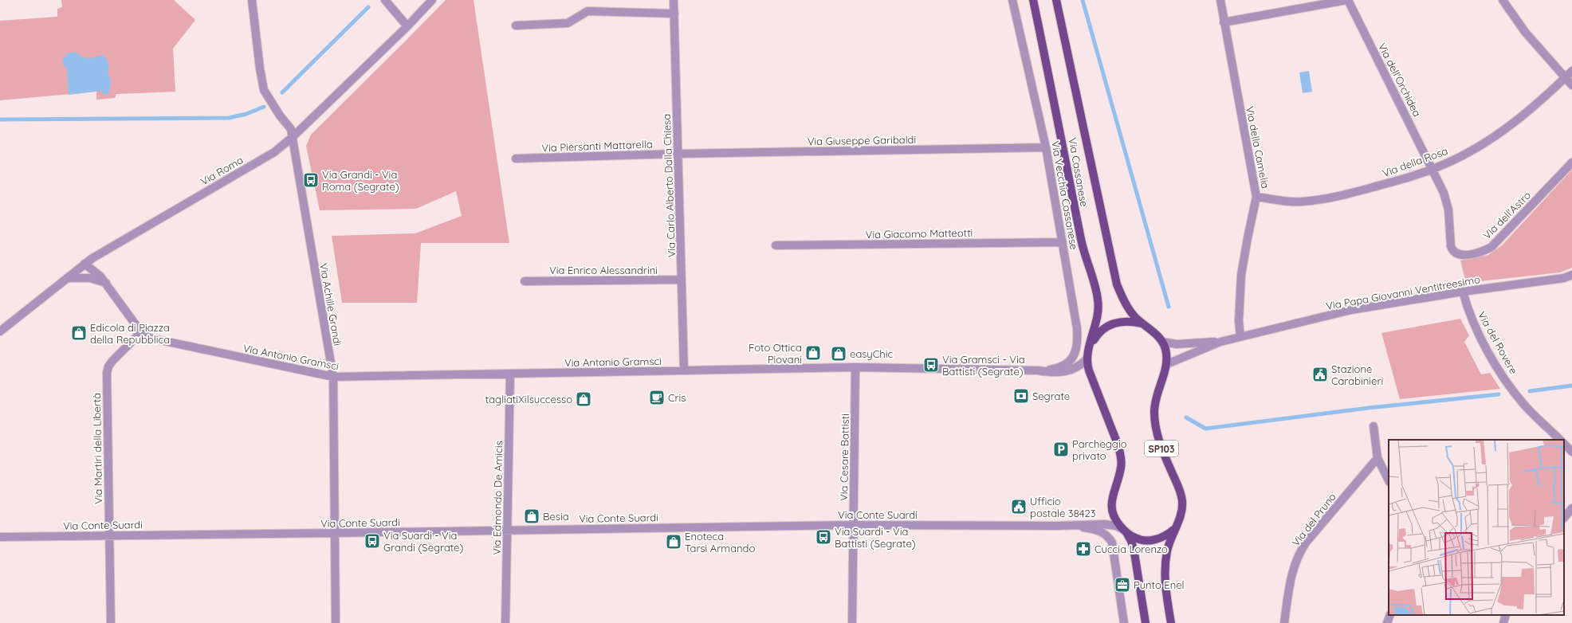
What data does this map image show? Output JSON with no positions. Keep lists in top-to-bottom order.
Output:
{
  "streets": {
    "main road": ["Via Cassanese", "SP103"],
    "street": [
      "Via dell'Orchidea",
      "Via Giuseppe Garibaldi",
      "Via Piersanti Mattarella",
      "Via della Camelia",
      "Via della Rosa",
      "Via Roma",
      "Via Carlo Alberto Dalla Chiesa",
      "Via Vecchia Cassanese",
      "Via dell'Astro",
      "Via Giacomo Matteotti",
      "Via Enrico Alessandrini",
      "Via Papa Giovanni Ventitreesimo",
      "Via Achille Grandi",
      "Via del Rovere",
      "Via Antonio Gramsci",
      "Via Martiri della Libertà",
      "Via Cesare Battisti",
      "Via Edmondo De Amicis",
      "Via Conte Suardi",
      "Via del Pruno"
    ]
  },
  "crossings": [
    ["Via dell'Orchidea", "Via della Rosa"],
    ["Via dell'Orchidea", "Via dell'Astro"],
    ["Via Giuseppe Garibaldi", "Via Piersanti Mattarella"],
    ["Via Giuseppe Garibaldi", "Via Carlo Alberto Dalla Chiesa"],
    ["Via Giuseppe Garibaldi", "Via Vecchia Cassanese"],
    ["Via Piersanti Mattarella", "Via Carlo Alberto Dalla Chiesa"],
    ["Via della Camelia", "Via della Rosa"],
    ["Via della Camelia", "Via Papa Giovanni Ventitreesimo"],
    ["Via della Rosa", "Via dell'Astro"],
    ["Via Roma", "Via Achille Grandi"],
    ["Via Cassanese", "Via Papa Giovanni Ventitreesimo"],
    ["Via Cassanese", "Via Antonio Gramsci"],
    ["Via Cassanese", "Via Conte Suardi"],
    ["Via Carlo Alberto Dalla Chiesa", "Via Enrico Alessandrini"],
    ["Via Carlo Alberto Dalla Chiesa", "Via Antonio Gramsci"],
    ["Via Vecchia Cassanese", "Via Giacomo Matteotti"],
    ["Via Vecchia Cassanese", "Via Antonio Gramsci"],
    ["Via Papa Giovanni Ventitreesimo", "Via del Rovere"],
    ["Via Achille Grandi", "Via Antonio Gramsci"],
    ["Via Achille Grandi", "Via Conte Suardi"],
    ["Via Antonio Gramsci", "Via Martiri della Libertà"],
    ["Via Antonio Gramsci", "Via Cesare Battisti"],
    ["Via Antonio Gramsci", "Via Edmondo De Amicis"],
    ["Via Martiri della Libertà", "Via Conte Suardi"],
    ["Via Cesare Battisti", "Via Conte Suardi"],
    ["Via Edmondo De Amicis", "Via Conte Suardi"]
  ],
  "places": {
    "bus stop": [
      "Via Grandi - Via Roma (Segrate)",
      "Via Gramsci - Via Battisti (Segrate)",
      "Via Suardi - Via Battisti (Segrate)",
      "Via Suardi - Via Grandi (Segrate)"
    ],
    "shop": [
      "Edicola di Piazza della Repubblica",
      "Foto Ottica Piovani",
      "easyChic",
      "tagliatiXilsuccesso",
      "Besia",
      "Enoteca Tarsi Armando"
    ],
    "public building": ["Stazione Carabinieri", "Ufficio postale 38423"],
    "bank": ["Segrate"],
    "cafe": ["Cris"],
    "parking": ["Parcheggio privato"],
    "pharmacy": ["Cuccia Lorenzo"],
    "office": ["Punto Enel"]
  }
}
